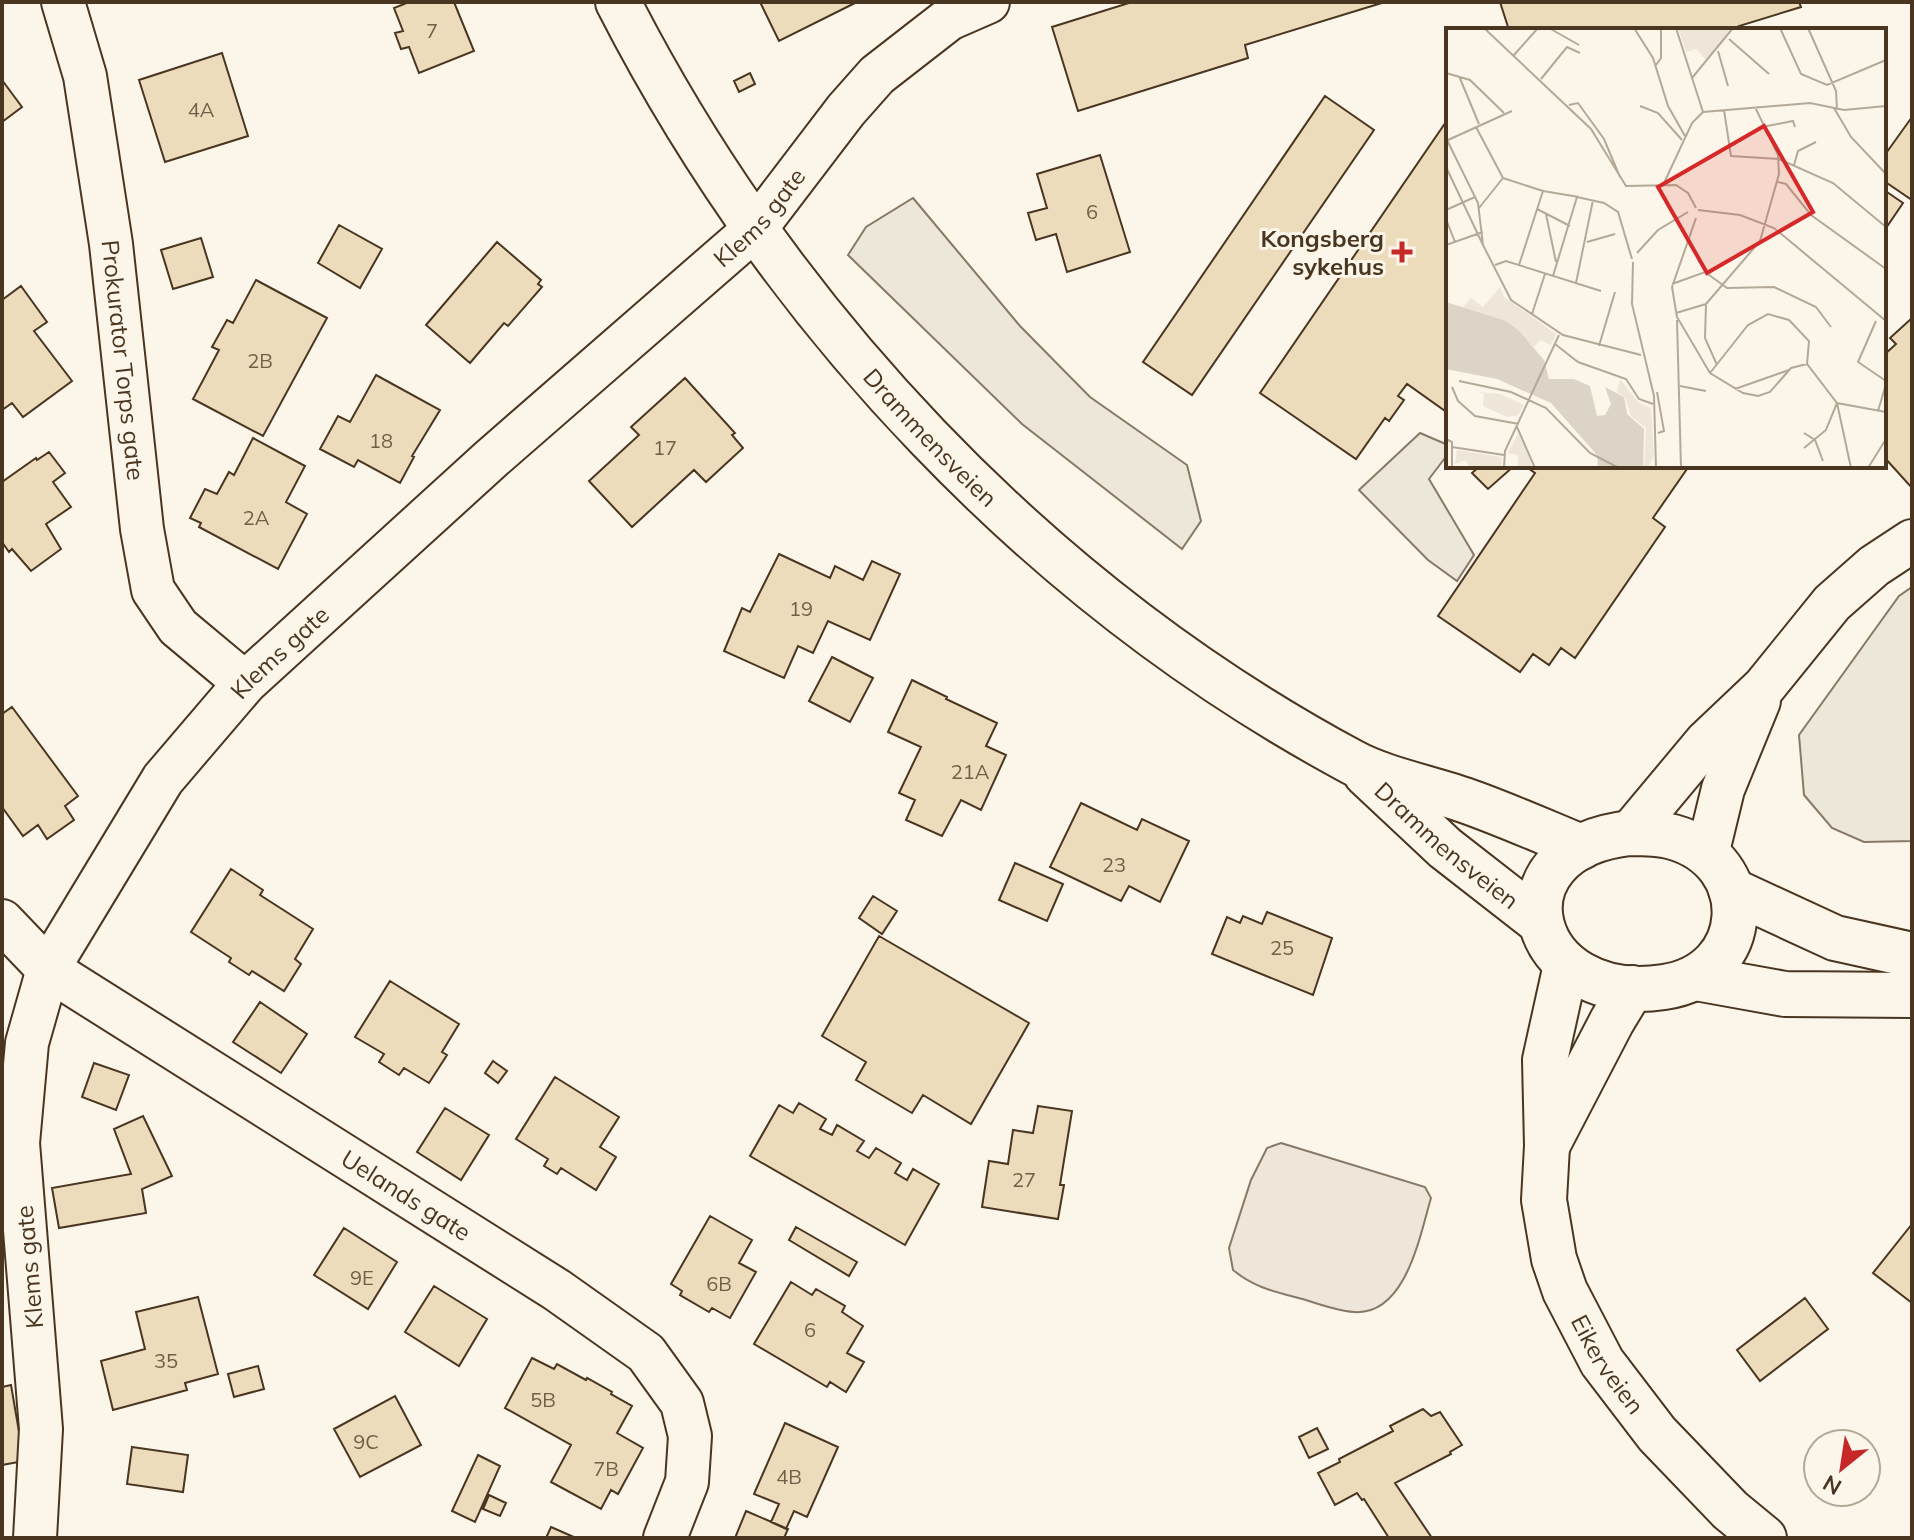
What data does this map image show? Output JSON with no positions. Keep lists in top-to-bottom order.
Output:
{
  "streets": {
    "main road": ["Drammensveien", "Eikerveien"],
    "street": ["Klems gate", "Prokurator Torps gate", "Uelands gate"]
  },
  "crossings": [
    ["Klems gate", "Prokurator Torps gate"],
    ["Klems gate", "Drammensveien"],
    ["Klems gate", "Uelands gate"],
    ["Drammensveien", "Eikerveien"]
  ],
  "places": {
    "health": ["Kongsberg sykehus"]
  },
  "house_numbers": [
    "7",
    "4A",
    "6",
    "2B",
    "18",
    "17",
    "2A",
    "19",
    "21A",
    "23",
    "25",
    "27",
    "9E",
    "6B",
    "6",
    "35",
    "5B",
    "9C",
    "7B",
    "4B"
  ],
  "north": "bottom left"
}
